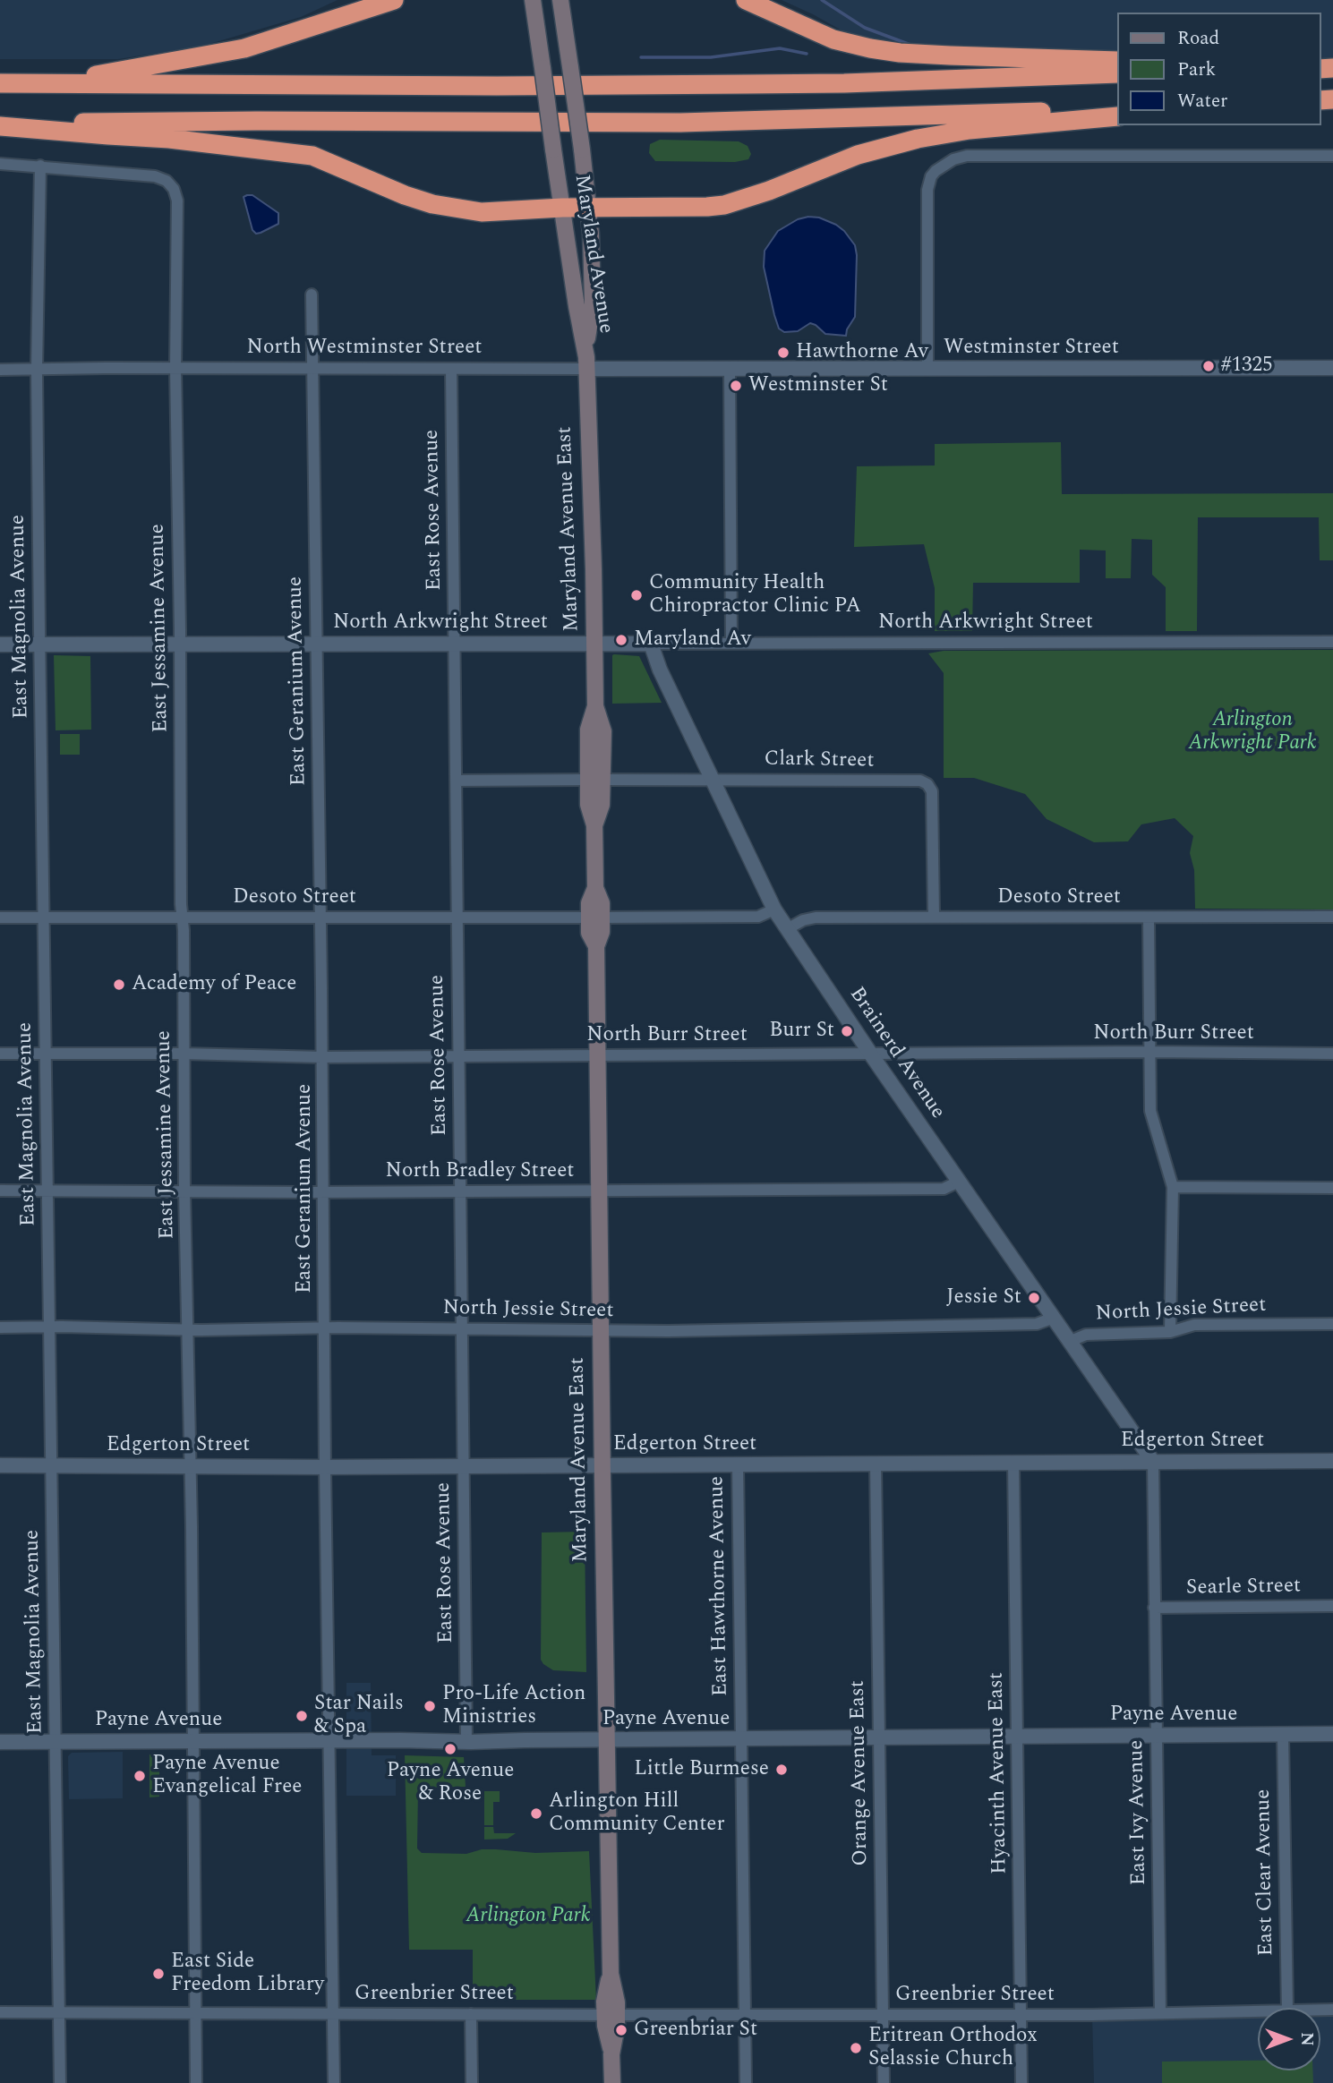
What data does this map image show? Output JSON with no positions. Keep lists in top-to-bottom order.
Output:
{
  "streets": {
    "main road": ["Maryland Avenue", "Maryland Avenue East"],
    "street": [
      "North Westminster Street",
      "Westminster Street",
      "East Rose Avenue",
      "East Magnolia Avenue",
      "North Arkwright Street",
      "East Jessamine Avenue",
      "East Geranium Avenue",
      "Clark Street",
      "Desoto Street",
      "North Burr Street",
      "Brainerd Avenue",
      "North Bradley Street",
      "North Jessie Street",
      "Edgerton Street",
      "East Hawthorne Avenue",
      "Searle Street",
      "Payne Avenue",
      "Orange Avenue East",
      "Hyacinth Avenue East",
      "East Ivy Avenue",
      "East Clear Avenue",
      "Greenbrier Street"
    ]
  },
  "crossings": [
    ["Maryland Avenue", "Maryland Avenue East"],
    ["North Westminster Street", "Westminster Street"],
    ["North Westminster Street", "East Rose Avenue"],
    ["North Westminster Street", "Maryland Avenue East"],
    ["North Westminster Street", "East Magnolia Avenue"],
    ["North Westminster Street", "East Jessamine Avenue"],
    ["North Westminster Street", "East Geranium Avenue"],
    ["East Rose Avenue", "North Arkwright Street"],
    ["East Rose Avenue", "Clark Street"],
    ["East Rose Avenue", "Desoto Street"],
    ["East Rose Avenue", "North Burr Street"],
    ["East Rose Avenue", "North Bradley Street"],
    ["East Rose Avenue", "North Jessie Street"],
    ["East Rose Avenue", "Edgerton Street"],
    ["East Rose Avenue", "Payne Avenue"],
    ["Maryland Avenue East", "North Arkwright Street"],
    ["Maryland Avenue East", "Clark Street"],
    ["Maryland Avenue East", "Desoto Street"],
    ["Maryland Avenue East", "North Burr Street"],
    ["Maryland Avenue East", "North Bradley Street"],
    ["Maryland Avenue East", "North Jessie Street"],
    ["Maryland Avenue East", "Edgerton Street"],
    ["Maryland Avenue East", "Payne Avenue"],
    ["Maryland Avenue East", "Greenbrier Street"],
    ["East Magnolia Avenue", "North Arkwright Street"],
    ["East Magnolia Avenue", "East Jessamine Avenue"],
    ["East Magnolia Avenue", "Desoto Street"],
    ["East Magnolia Avenue", "North Burr Street"],
    ["East Magnolia Avenue", "North Bradley Street"],
    ["East Magnolia Avenue", "North Jessie Street"],
    ["East Magnolia Avenue", "Edgerton Street"],
    ["East Magnolia Avenue", "Payne Avenue"],
    ["East Magnolia Avenue", "Greenbrier Street"],
    ["North Arkwright Street", "East Jessamine Avenue"],
    ["North Arkwright Street", "East Geranium Avenue"],
    ["North Arkwright Street", "Brainerd Avenue"],
    ["East Jessamine Avenue", "Desoto Street"],
    ["East Jessamine Avenue", "North Burr Street"],
    ["East Jessamine Avenue", "North Bradley Street"],
    ["East Jessamine Avenue", "North Jessie Street"],
    ["East Jessamine Avenue", "Edgerton Street"],
    ["East Jessamine Avenue", "Payne Avenue"],
    ["East Jessamine Avenue", "Greenbrier Street"],
    ["East Geranium Avenue", "Desoto Street"],
    ["East Geranium Avenue", "North Burr Street"],
    ["East Geranium Avenue", "North Bradley Street"],
    ["East Geranium Avenue", "North Jessie Street"],
    ["East Geranium Avenue", "Edgerton Street"],
    ["East Geranium Avenue", "Payne Avenue"],
    ["East Geranium Avenue", "Greenbrier Street"],
    ["Clark Street", "Desoto Street"],
    ["Clark Street", "Brainerd Avenue"],
    ["Desoto Street", "Brainerd Avenue"],
    ["North Burr Street", "Brainerd Avenue"],
    ["Brainerd Avenue", "North Bradley Street"],
    ["Brainerd Avenue", "North Jessie Street"],
    ["Brainerd Avenue", "Edgerton Street"],
    ["Brainerd Avenue", "East Ivy Avenue"],
    ["Edgerton Street", "East Hawthorne Avenue"],
    ["Edgerton Street", "Orange Avenue East"],
    ["Edgerton Street", "Hyacinth Avenue East"],
    ["Edgerton Street", "East Ivy Avenue"],
    ["East Hawthorne Avenue", "Payne Avenue"],
    ["East Hawthorne Avenue", "Greenbrier Street"],
    ["Searle Street", "East Ivy Avenue"],
    ["Payne Avenue", "Orange Avenue East"],
    ["Payne Avenue", "Hyacinth Avenue East"],
    ["Payne Avenue", "East Ivy Avenue"],
    ["Payne Avenue", "East Clear Avenue"],
    ["Orange Avenue East", "Greenbrier Street"],
    ["Hyacinth Avenue East", "Greenbrier Street"],
    ["East Ivy Avenue", "Greenbrier Street"]
  ],
  "parks": ["Arlington Arkwright Park", "Arlington Park"],
  "places": [
    "Hawthorne Av",
    "#1325",
    "Westminster St",
    "Community Health Chiropractor Clinic PA",
    "Maryland Av",
    "Academy of Peace",
    "Burr St",
    "Jessie St",
    "Pro-Life Action Ministries",
    "Star Nails & Spa",
    "Payne Avenue & Rose",
    "Little Burmese",
    "Payne Avenue Evangelical Free",
    "Arlington Hill Community Center",
    "East Side Freedom Library",
    "Greenbriar St",
    "Eritrean Orthodox Selassie Church"
  ],
  "legend": ["Road", "Park", "Water"],
  "north": "right"
}
